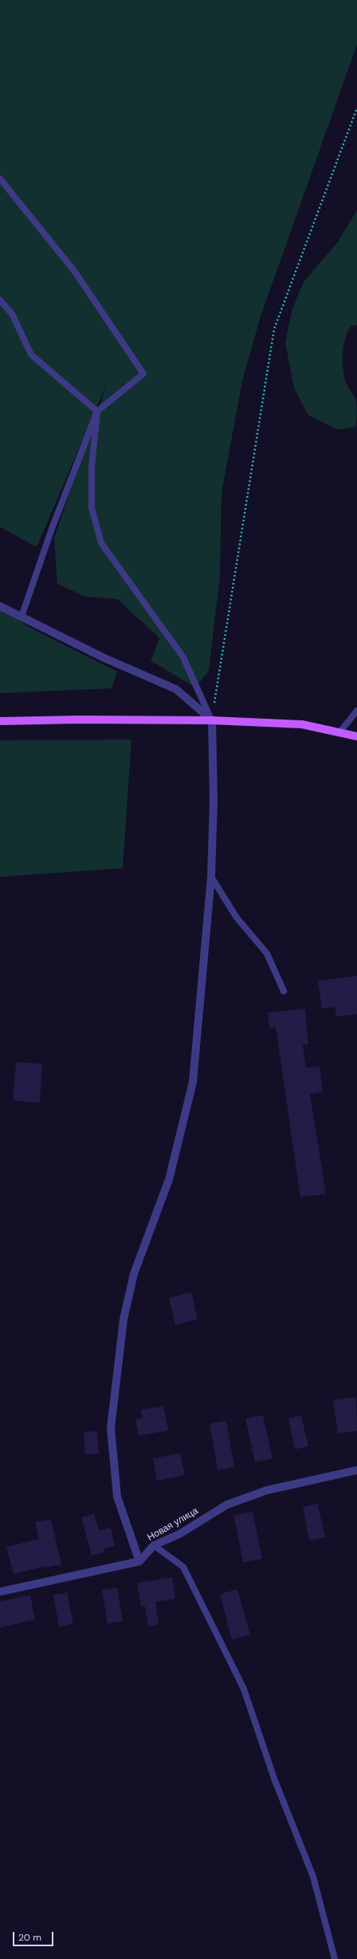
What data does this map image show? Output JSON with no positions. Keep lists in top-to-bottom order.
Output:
{
  "streets": {
    "street": ["Новая улица"]
  },
  "scale_bar": "20 m"
}
